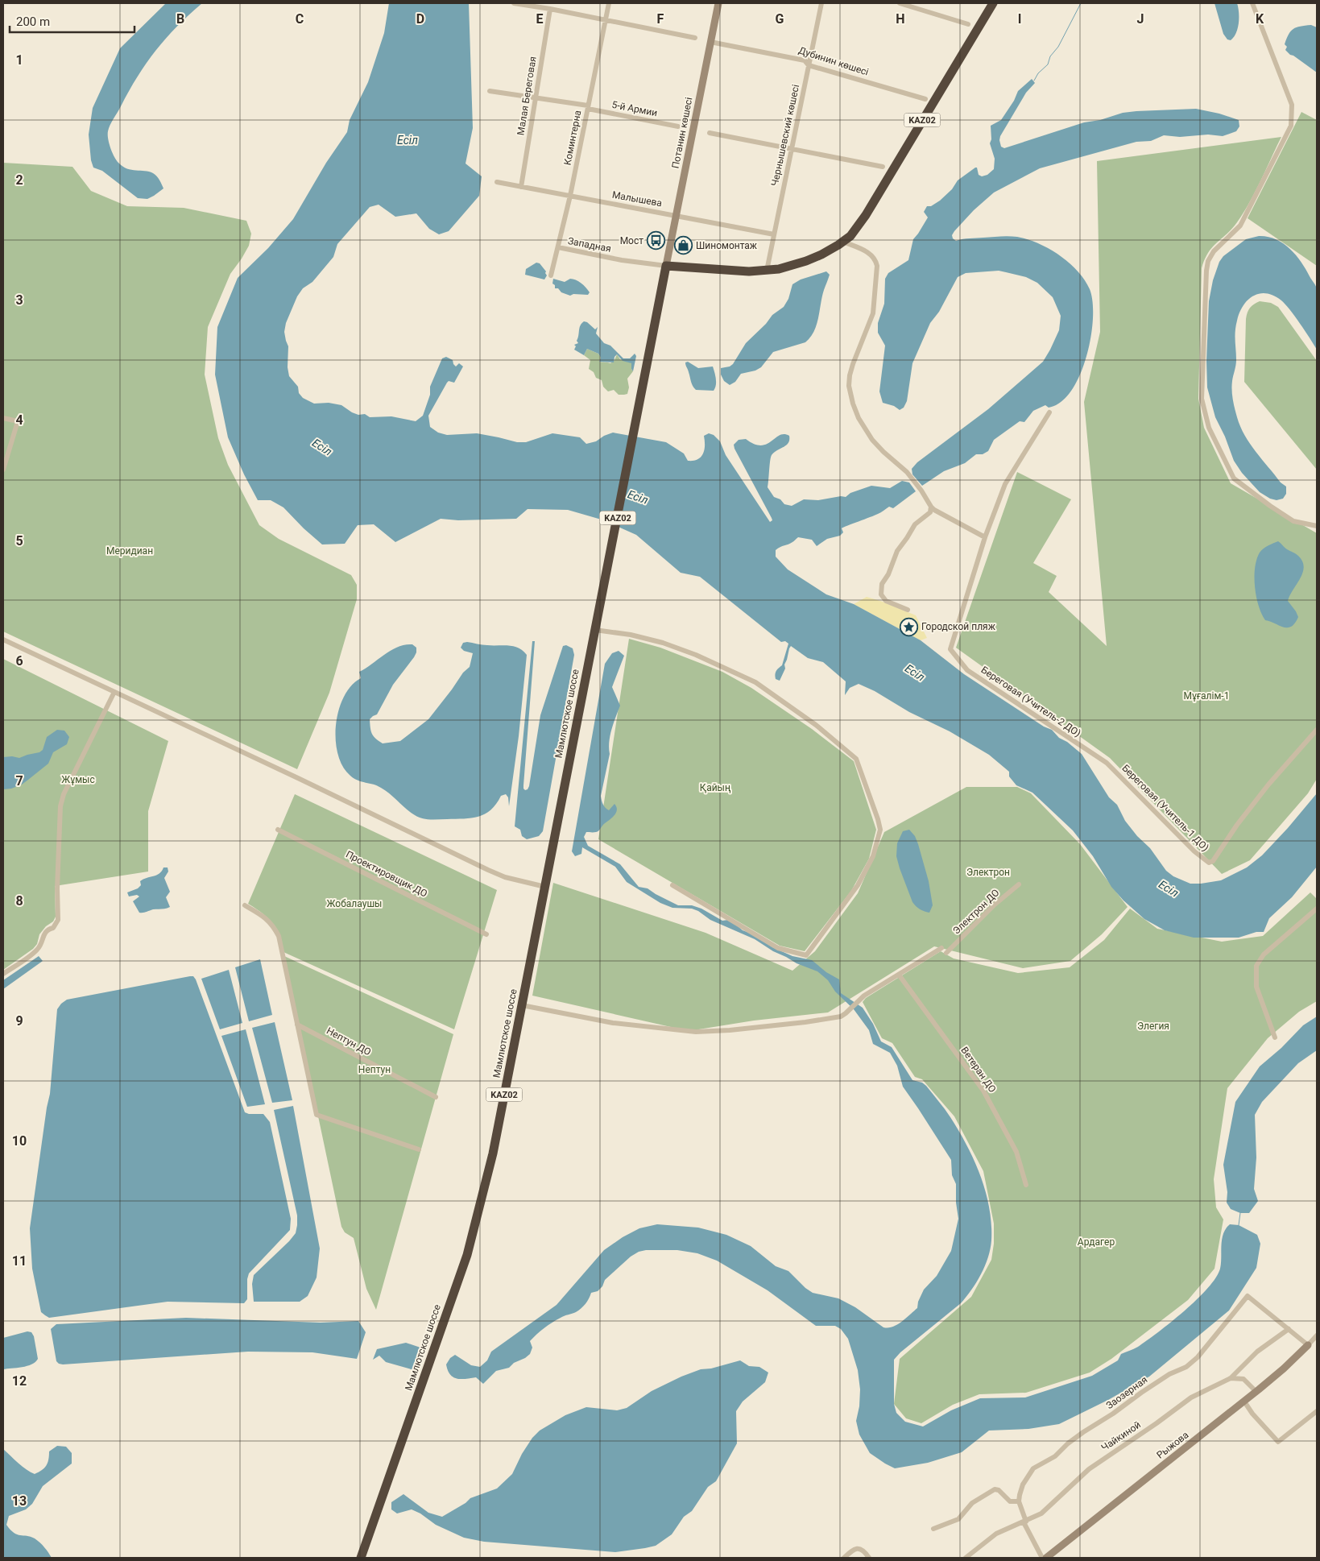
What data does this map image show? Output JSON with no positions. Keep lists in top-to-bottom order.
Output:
{
  "streets": {
    "highway": ["KAZ02", "Мамлютское шоссе"],
    "street": [
      "Дубинин көшесі",
      "Малая Береговая",
      "5-й Армии",
      "Потанин көшесі",
      "Чернышевский көшесі",
      "Коминтерна",
      "Малышева",
      "Западная",
      "Береговая (Учитель-2 ДО)",
      "Береговая (Учитель-1 ДО)",
      "Проектировщик ДО",
      "Электрон ДО",
      "Нептун ДО",
      "Ветеран ДО",
      "Заозерная",
      "Чайкиной",
      "Рыжова"
    ]
  },
  "crossings": [
    ["Дубинин көшесі", "Потанин көшесі"],
    ["Дубинин көшесі", "Чернышевский көшесі"],
    ["Малая Береговая", "5-й Армии"],
    ["Малая Береговая", "Малышева"],
    ["5-й Армии", "Коминтерна"],
    ["KAZ02", "Потанин көшесі"],
    ["KAZ02", "Чернышевский көшесі"],
    ["KAZ02", "Западная"],
    ["KAZ02", "Мамлютское шоссе"],
    ["Потанин көшесі", "Малышева"],
    ["Потанин көшесі", "Западная"],
    ["Потанин көшесі", "Мамлютское шоссе"],
    ["Чернышевский көшесі", "Малышева"],
    ["Коминтерна", "Малышева"],
    ["Коминтерна", "Западная"],
    ["Западная", "Мамлютское шоссе"],
    ["Береговая (Учитель-2 ДО)", "Береговая (Учитель-1 ДО)"],
    ["Заозерная", "Чайкиной"]
  ],
  "water": ["Есіл"],
  "parks": [
    "Меридиан",
    "Мұғалім-1",
    "Жұмыс",
    "Қайың",
    "Электрон",
    "Жобалаушы",
    "Элегия",
    "Нептун",
    "Ардагер"
  ],
  "places": {
    "bus stop": ["Мост"],
    "shop": ["Шиномонтаж"],
    "place": ["Городской пляж"]
  },
  "scale_bar": "200 m",
  "grid": {
    "columns": [
      "B",
      "C",
      "D",
      "E",
      "F",
      "G",
      "H",
      "I",
      "J",
      "K"
    ],
    "rows": [
      "1",
      "2",
      "3",
      "4",
      "5",
      "6",
      "7",
      "8",
      "9",
      "10",
      "11",
      "12",
      "13"
    ]
  }
}
